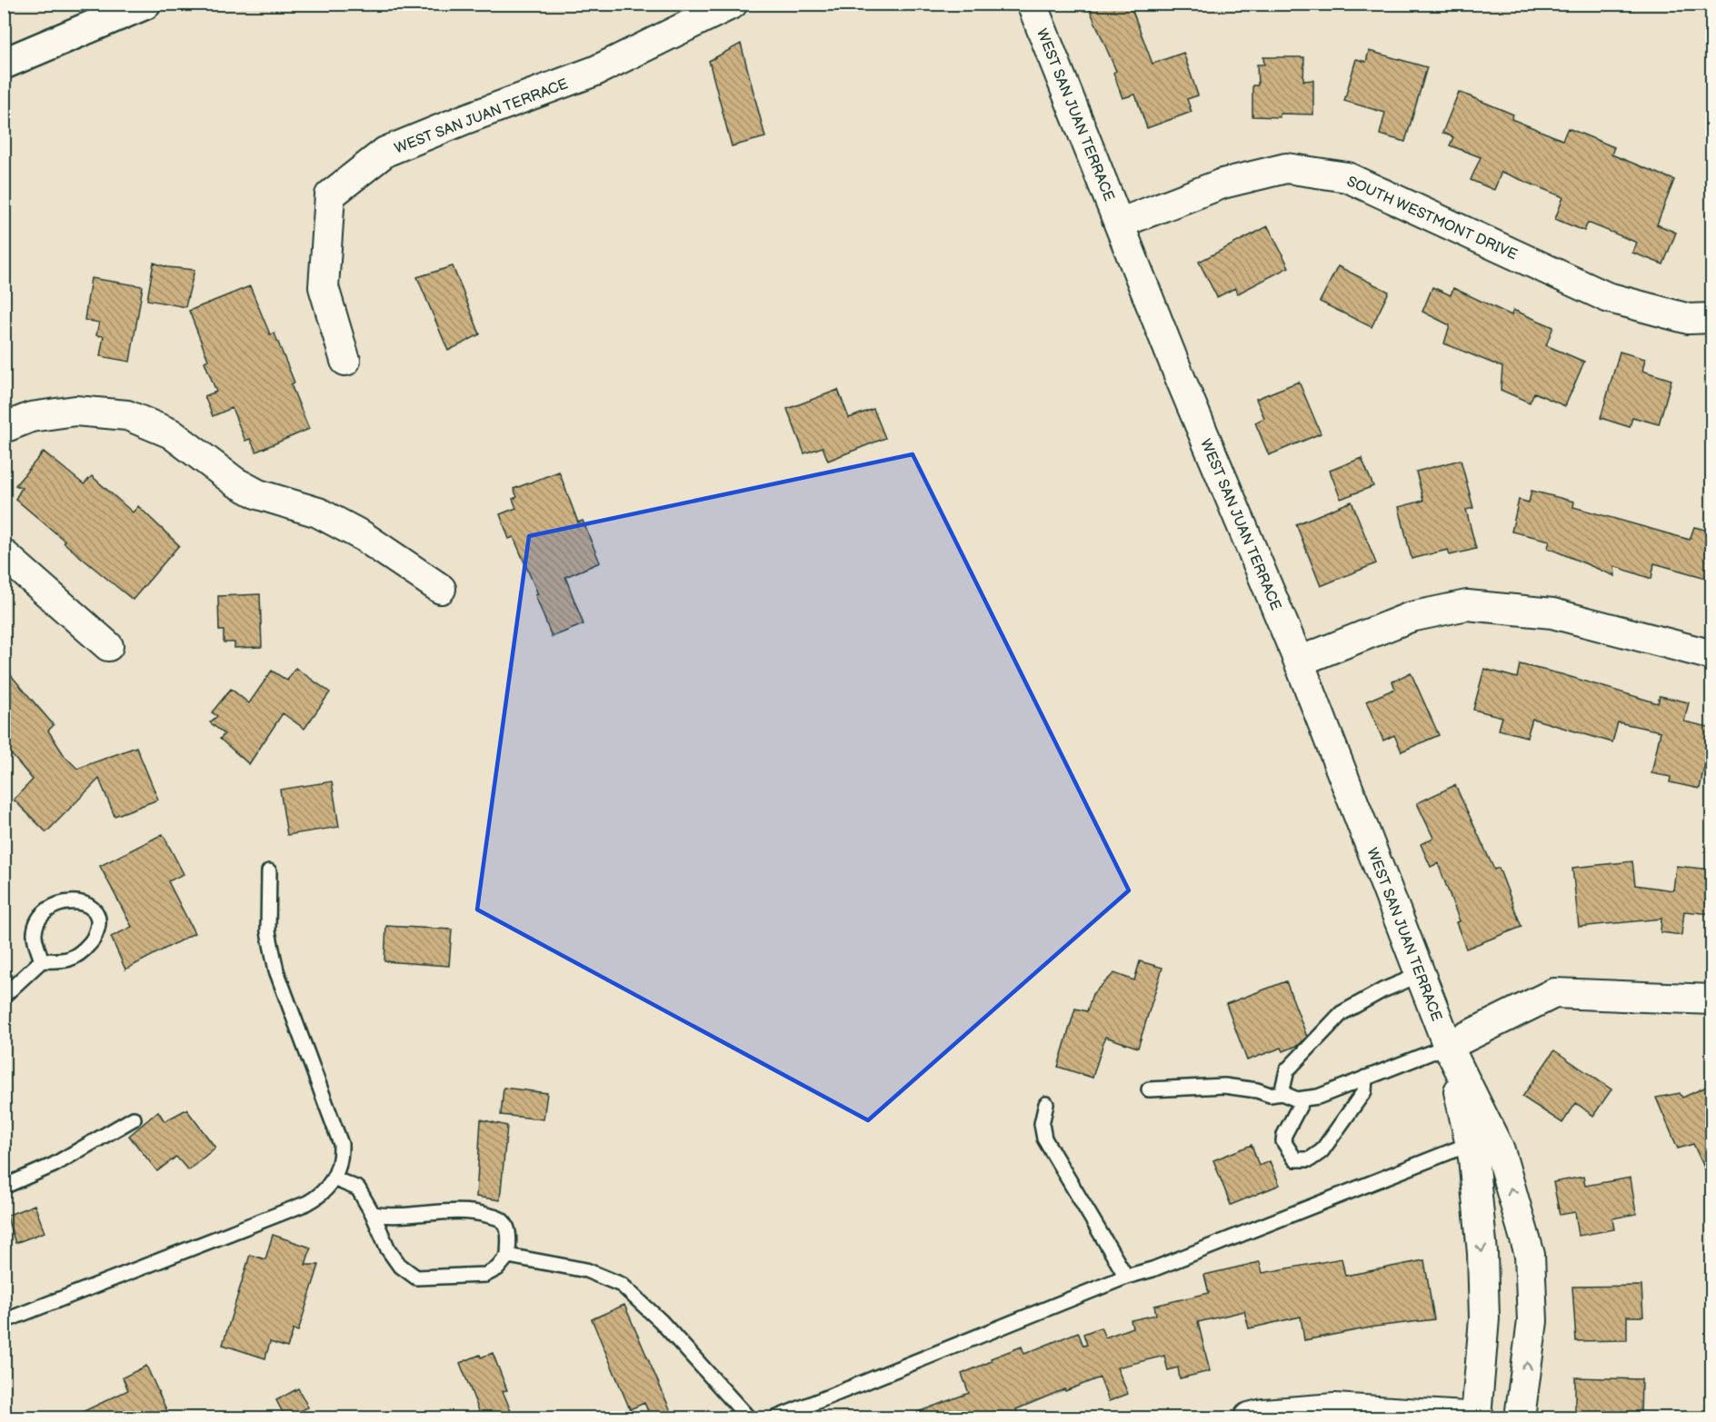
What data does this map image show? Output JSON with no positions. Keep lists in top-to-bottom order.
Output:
{
  "streets": {
    "street": ["WEST SAN JUAN TERRACE", "SOUTH WESTMONT DRIVE"]
  },
  "crossings": [
    ["WEST SAN JUAN TERRACE", "SOUTH WESTMONT DRIVE"]
  ]
}
